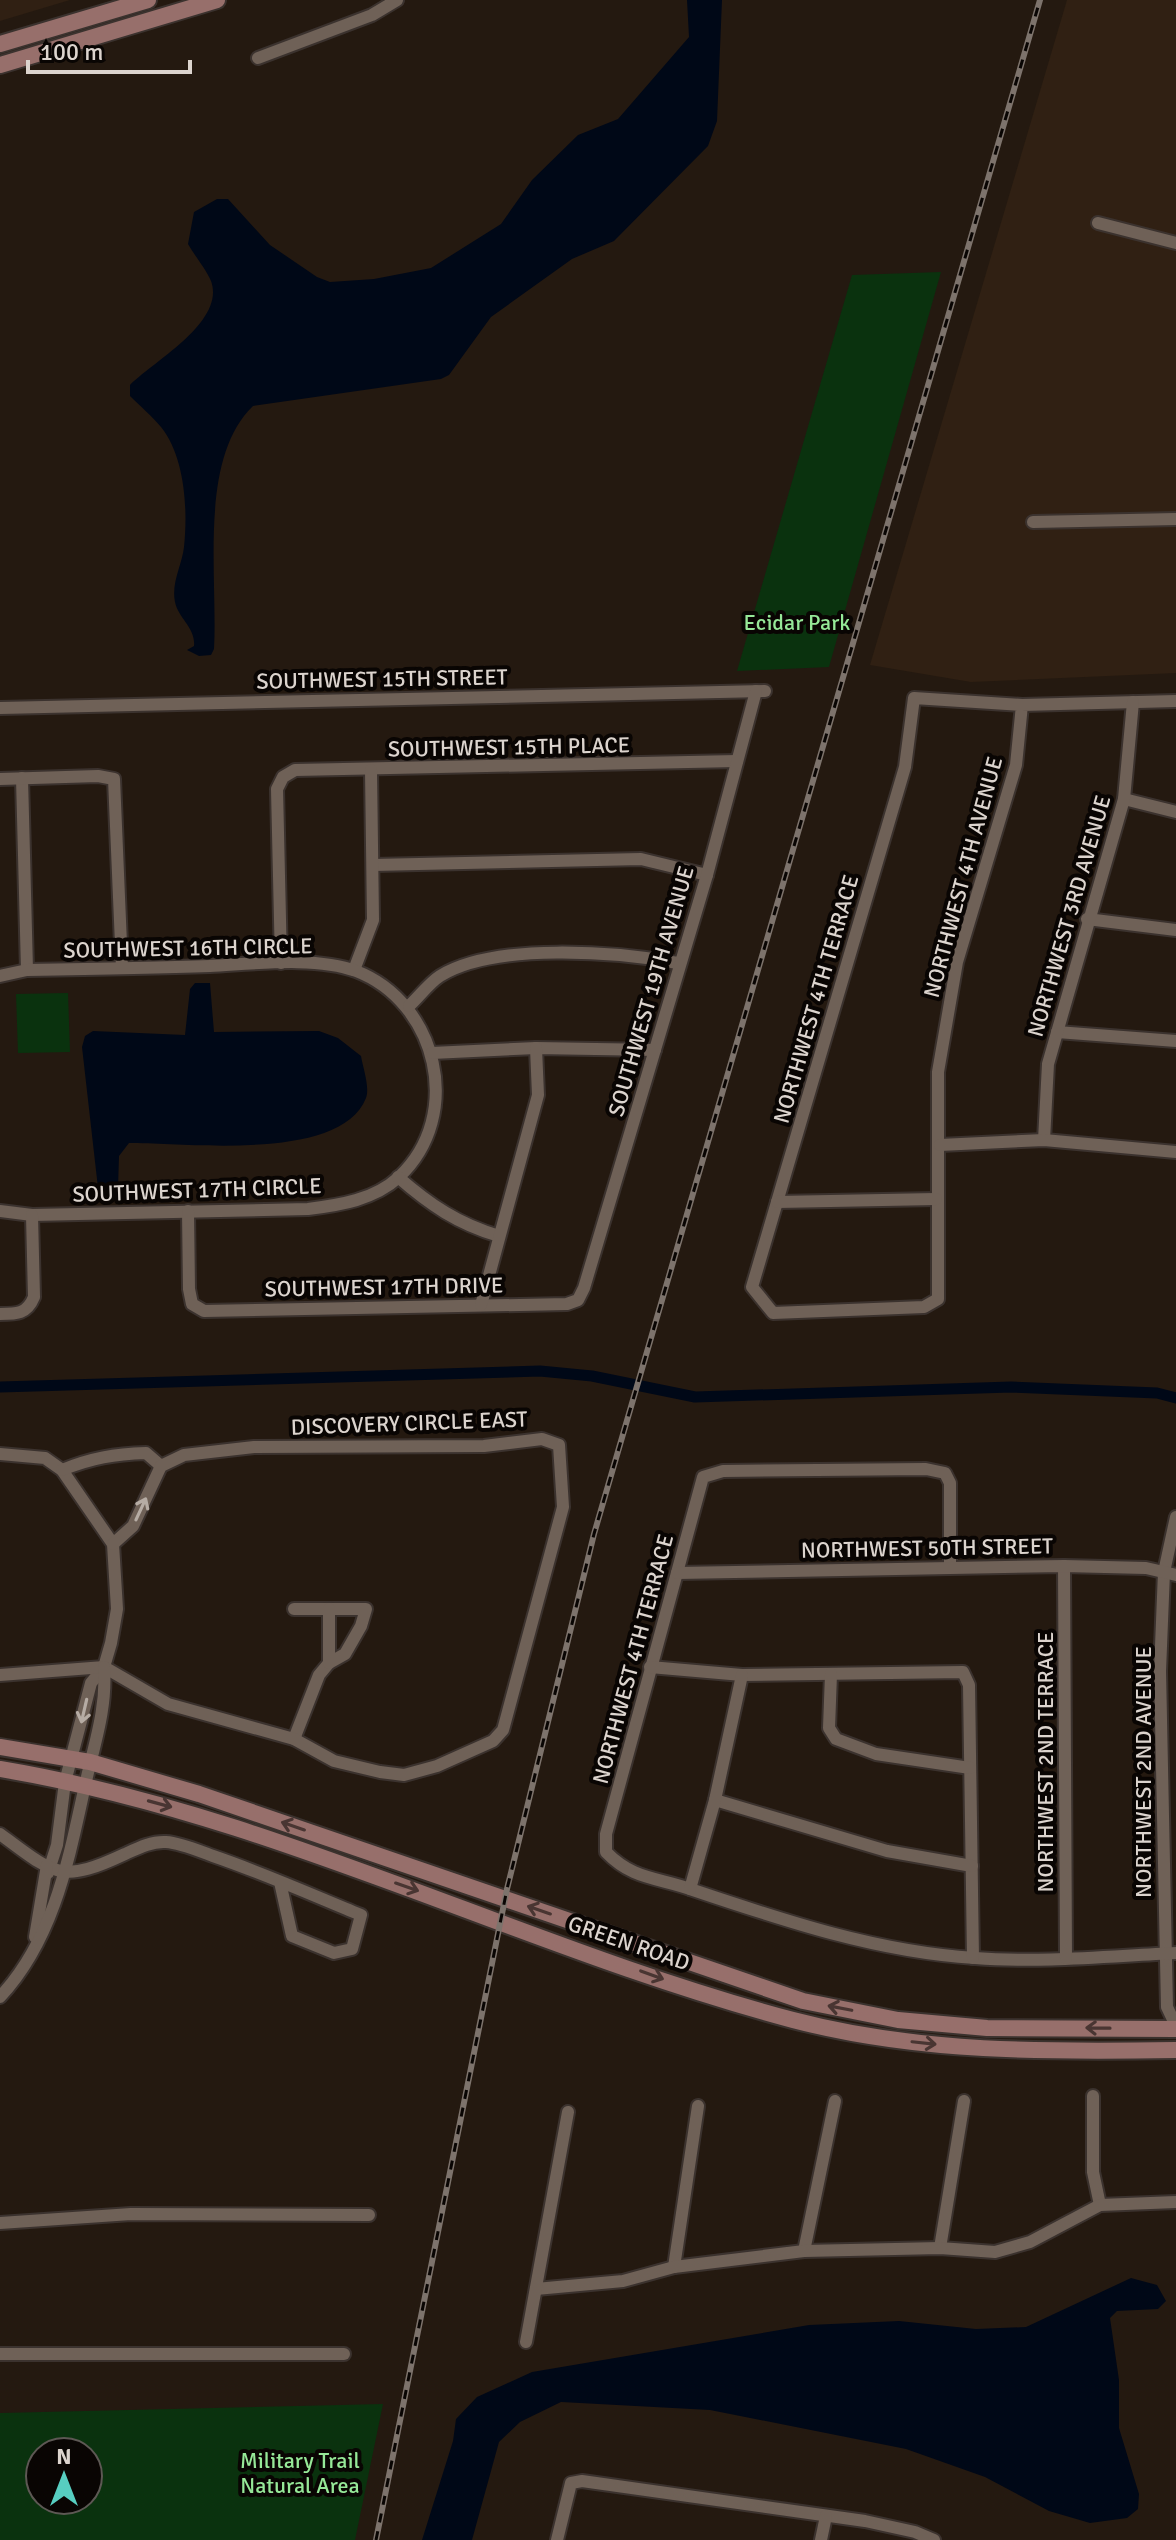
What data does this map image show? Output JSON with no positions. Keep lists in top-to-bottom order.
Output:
{
  "streets": {
    "main road": ["GREEN ROAD"],
    "street": [
      "SOUTHWEST 15TH STREET",
      "SOUTHWEST 15TH PLACE",
      "NORTHWEST 4TH AVENUE",
      "NORTHWEST 3RD AVENUE",
      "SOUTHWEST 16TH CIRCLE",
      "SOUTHWEST 19TH AVENUE",
      "NORTHWEST 4TH TERRACE",
      "SOUTHWEST 17TH CIRCLE",
      "SOUTHWEST 17TH DRIVE",
      "DISCOVERY CIRCLE EAST",
      "NORTHWEST 50TH STREET",
      "NORTHWEST 2ND TERRACE",
      "NORTHWEST 2ND AVENUE"
    ]
  },
  "crossings": [
    ["SOUTHWEST 15TH STREET", "SOUTHWEST 19TH AVENUE"],
    ["SOUTHWEST 15TH PLACE", "SOUTHWEST 16TH CIRCLE"],
    ["SOUTHWEST 15TH PLACE", "SOUTHWEST 19TH AVENUE"],
    ["NORTHWEST 4TH AVENUE", "NORTHWEST 4TH TERRACE"],
    ["SOUTHWEST 16TH CIRCLE", "SOUTHWEST 17TH CIRCLE"],
    ["SOUTHWEST 19TH AVENUE", "SOUTHWEST 17TH DRIVE"],
    ["NORTHWEST 4TH TERRACE", "NORTHWEST 50TH STREET"],
    ["SOUTHWEST 17TH CIRCLE", "SOUTHWEST 17TH DRIVE"],
    ["NORTHWEST 50TH STREET", "NORTHWEST 2ND TERRACE"],
    ["NORTHWEST 50TH STREET", "NORTHWEST 2ND AVENUE"],
    ["NORTHWEST 2ND AVENUE", "GREEN ROAD"]
  ],
  "parks": ["Ecidar Park", "Military Trail Natural Area"],
  "scale_bar": "100 m",
  "north": "top"
}
